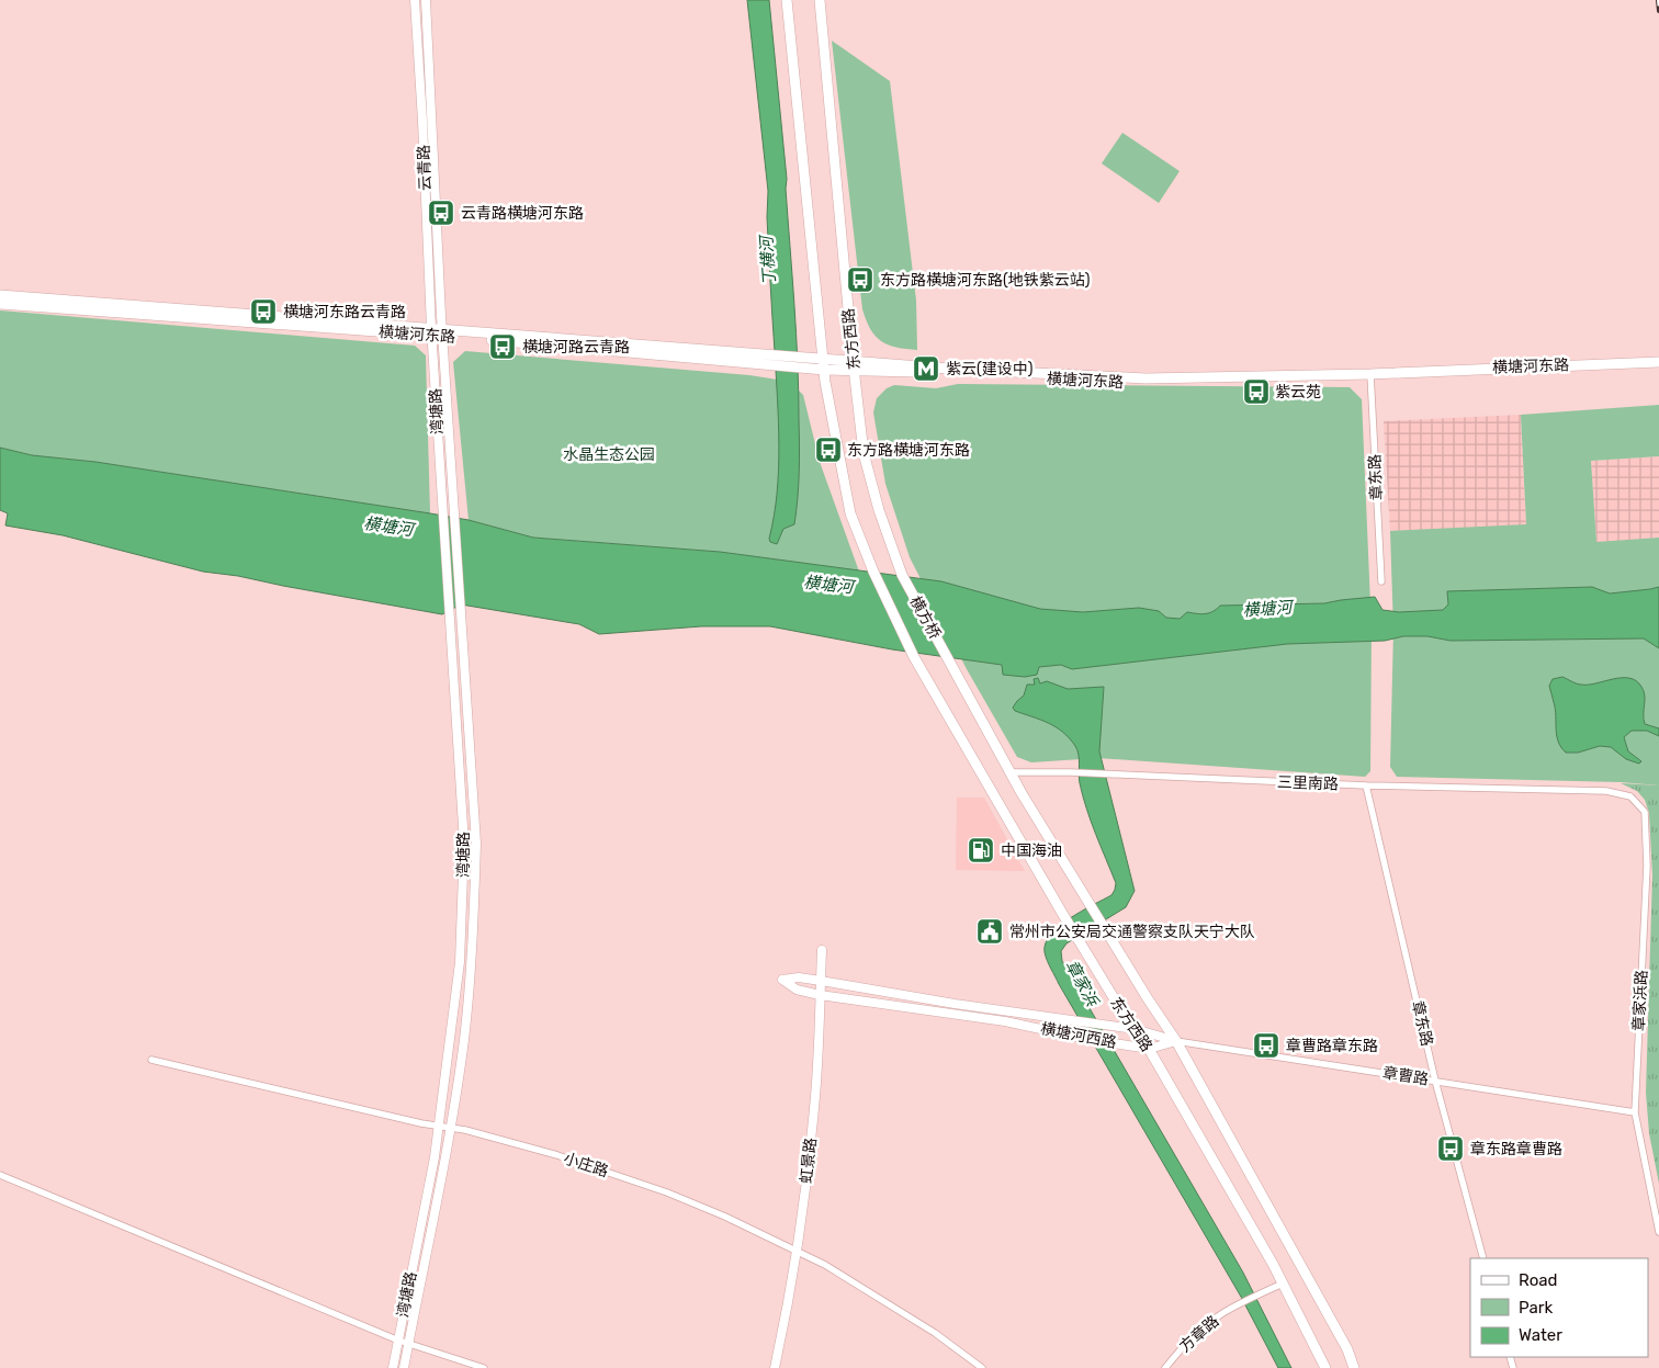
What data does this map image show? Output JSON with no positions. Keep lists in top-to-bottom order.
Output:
{
  "streets": {
    "main road": ["横塘河东路", "东方西路", "横方桥"],
    "street": [
      "云青路",
      "湾塘路",
      "章东路",
      "三里南路",
      "章家浜路",
      "横塘河西路",
      "章曹路",
      "虹景路",
      "小庄路",
      "方章路"
    ]
  },
  "crossings": [
    ["云青路", "横塘河东路"],
    ["云青路", "湾塘路"],
    ["横塘河东路", "东方西路"],
    ["横塘河东路", "湾塘路"],
    ["横塘河东路", "章东路"],
    ["东方西路", "横方桥"],
    ["东方西路", "三里南路"],
    ["东方西路", "横塘河西路"],
    ["东方西路", "章曹路"],
    ["东方西路", "方章路"],
    ["湾塘路", "小庄路"],
    ["章东路", "三里南路"],
    ["章东路", "章曹路"],
    ["三里南路", "章家浜路"],
    ["章家浜路", "章曹路"],
    ["横塘河西路", "章曹路"],
    ["横塘河西路", "虹景路"],
    ["虹景路", "小庄路"]
  ],
  "water": ["丁横河", "横塘河", "章家浜"],
  "parks": ["水晶生态公园"],
  "places": {
    "bus stop": [
      "云青路横塘河东路",
      "东方路横塘河东路(地铁紫云站)",
      "横塘河东路云青路",
      "横塘河路云青路",
      "紫云苑",
      "东方路横塘河东路",
      "章曹路章东路",
      "章东路章曹路"
    ],
    "metro station": ["紫云(建设中)"],
    "fuel station": ["中国海油"],
    "public building": ["常州市公安局交通警察支队天宁大队"]
  },
  "legend": ["Road", "Park", "Water"]
}
